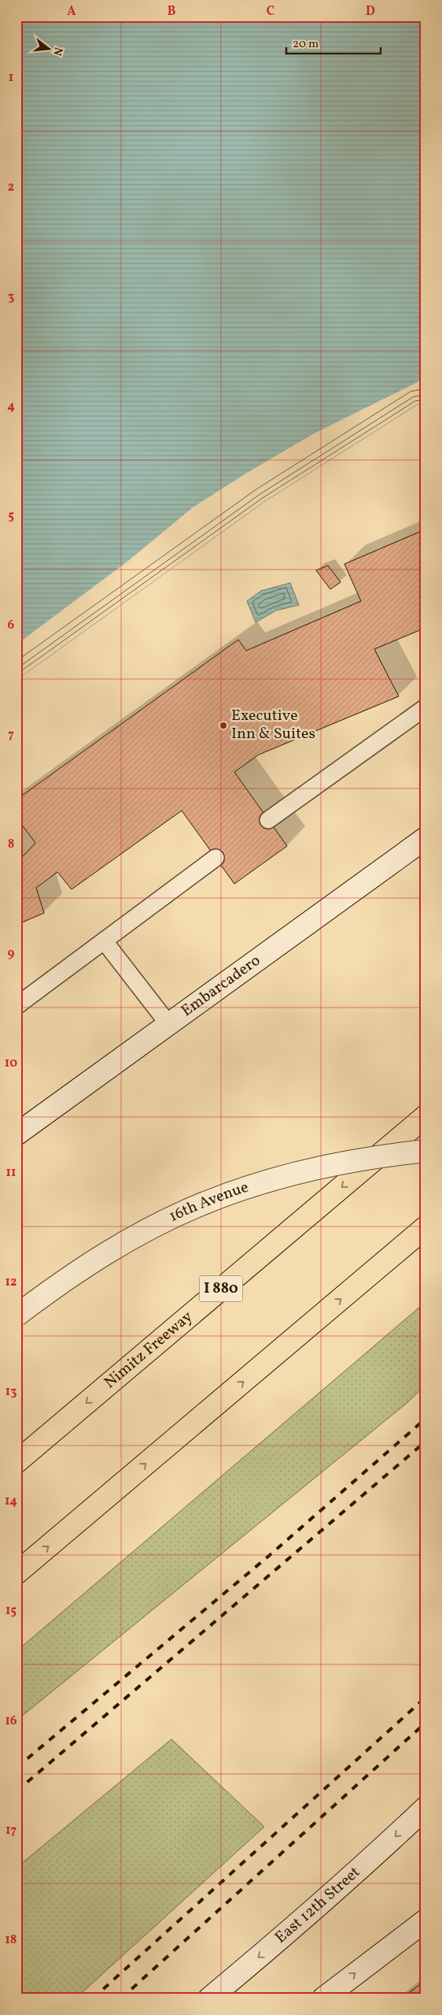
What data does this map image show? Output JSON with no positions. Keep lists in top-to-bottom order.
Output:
{
  "streets": {
    "highway": ["I 880", "Nimitz Freeway"],
    "main road": ["Embarcadero", "16th Avenue", "East 12th Street"]
  },
  "places": ["Executive Inn & Suites"],
  "scale_bar": "20 m",
  "north": "right",
  "grid": {
    "columns": [
      "A",
      "B",
      "C",
      "D"
    ],
    "rows": [
      "1",
      "2",
      "3",
      "4",
      "5",
      "6",
      "7",
      "8",
      "9",
      "10",
      "11",
      "12",
      "13",
      "14",
      "15",
      "16",
      "17",
      "18"
    ]
  }
}
